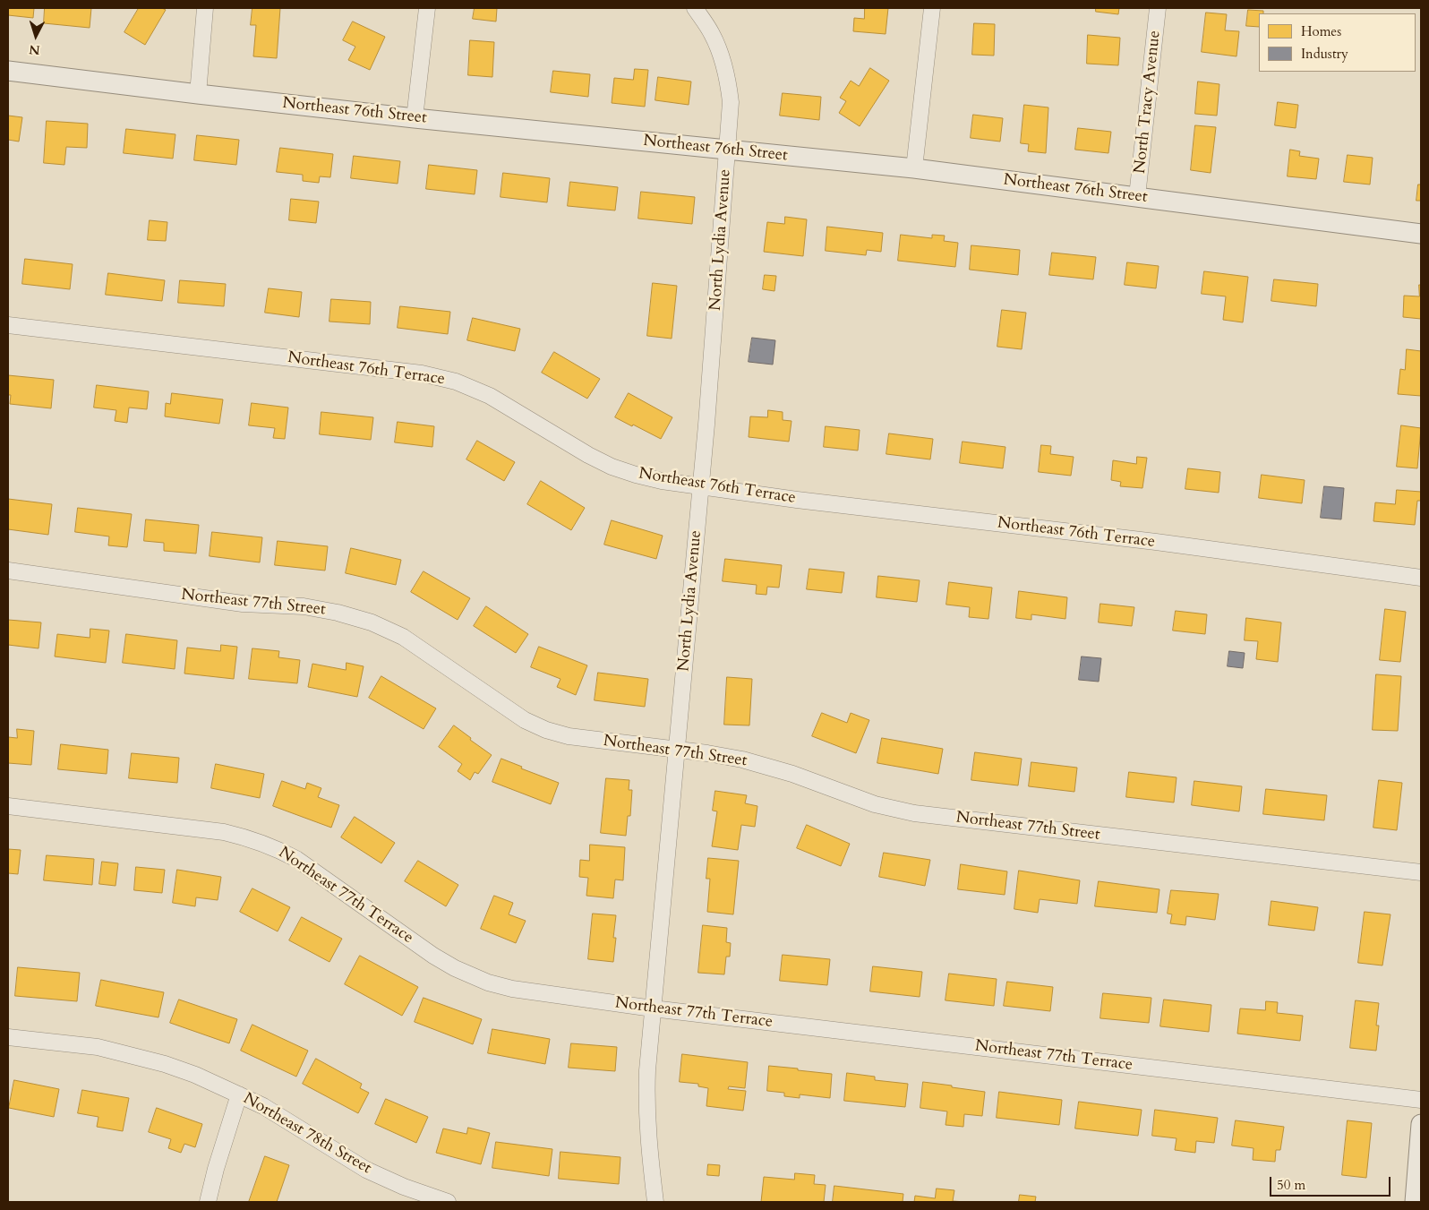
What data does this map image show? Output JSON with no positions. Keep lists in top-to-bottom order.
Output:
{
  "streets": {
    "street": [
      "North Tracy Avenue",
      "Northeast 76th Street",
      "North Lydia Avenue",
      "Northeast 76th Terrace",
      "Northeast 77th Street",
      "Northeast 77th Terrace",
      "Northeast 78th Street"
    ]
  },
  "crossings": [
    ["North Tracy Avenue", "Northeast 76th Street"],
    ["Northeast 76th Street", "North Lydia Avenue"],
    ["North Lydia Avenue", "Northeast 76th Terrace"],
    ["North Lydia Avenue", "Northeast 77th Street"],
    ["North Lydia Avenue", "Northeast 77th Terrace"]
  ],
  "legend": ["Homes", "Industry"],
  "scale_bar": "50 m",
  "north": "bottom"
}
